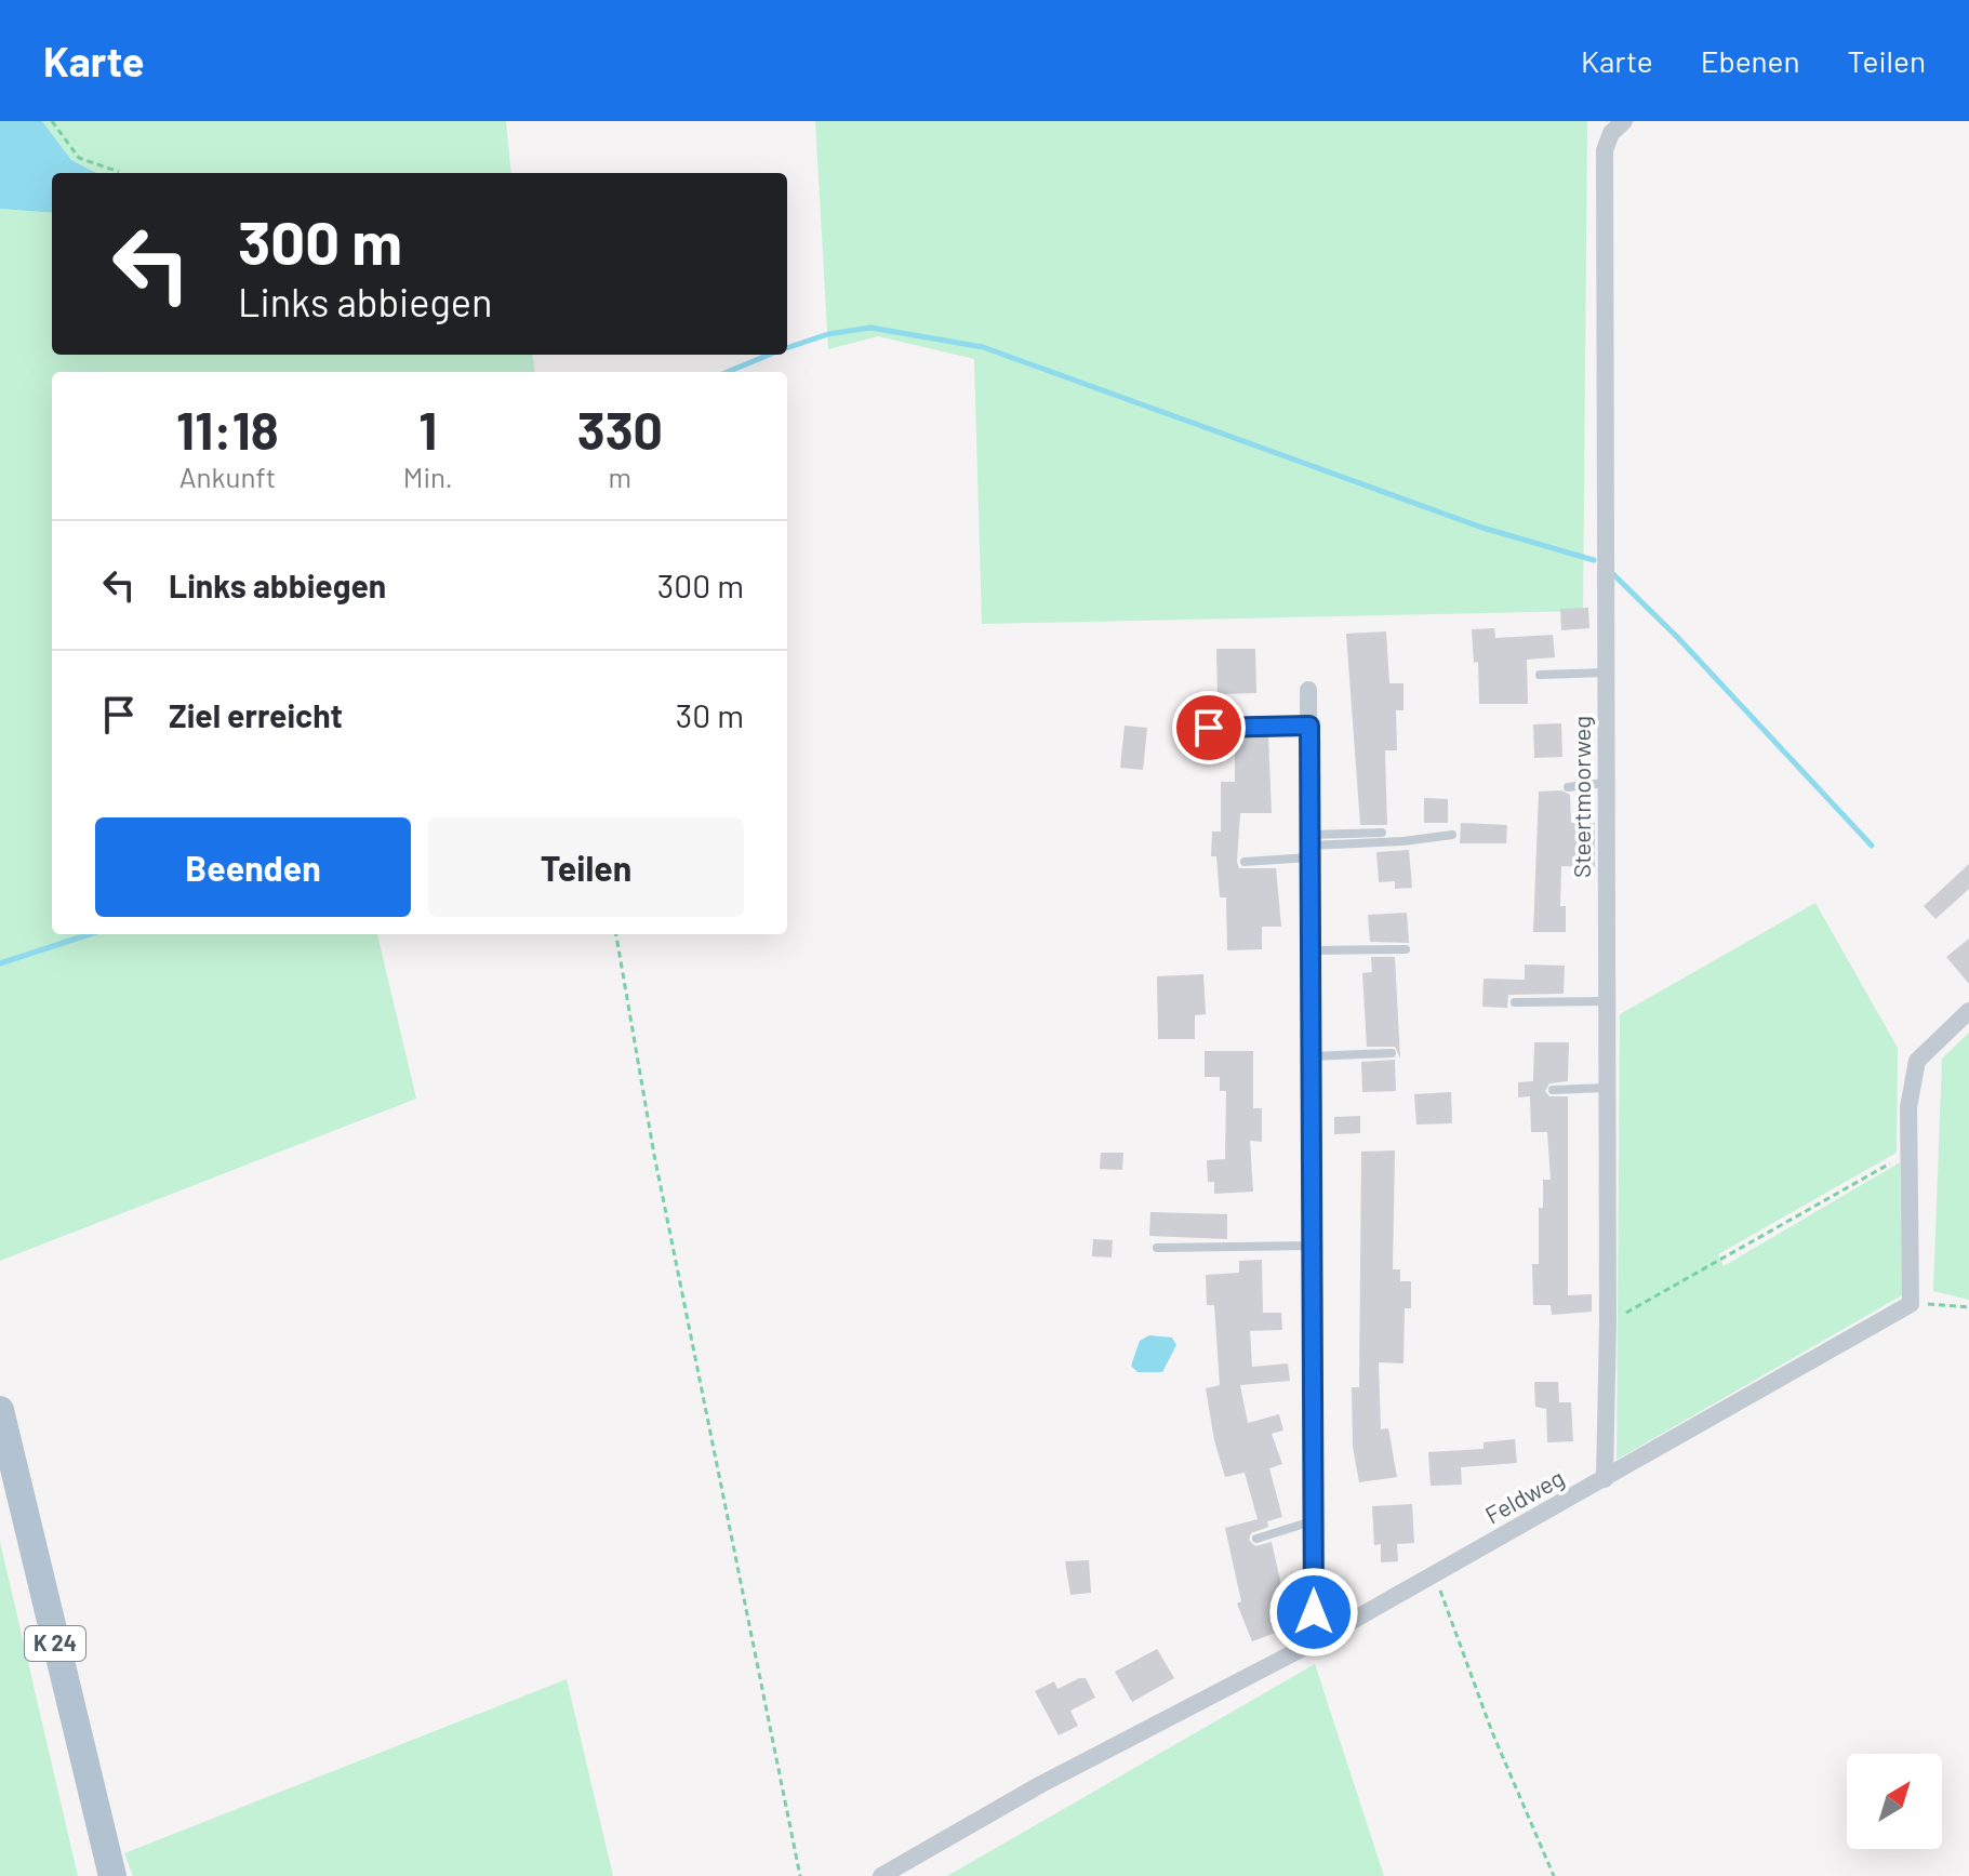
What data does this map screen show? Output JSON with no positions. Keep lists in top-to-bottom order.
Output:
{
  "streets": {
    "main road": ["K 24"],
    "street": ["Steertmoorweg", "Feldweg"]
  },
  "crossings": [
    ["Steertmoorweg", "Feldweg"]
  ],
  "north": "top right",
  "page": {
    "header": "Karte",
    "nav": ["Karte", "Ebenen", "Teilen"],
    "turn": ["300 m", "Links abbiegen"],
    "eta": [
      "11:18",
      "Ankunft",
      "1",
      "Min.",
      "330",
      "m"
    ],
    "list": [
      {
        "name": "Links abbiegen",
        "value": "300 m"
      },
      {
        "name": "Ziel erreicht",
        "value": "30 m"
      }
    ],
    "buttons": ["Beenden", "Teilen"]
  }
}
